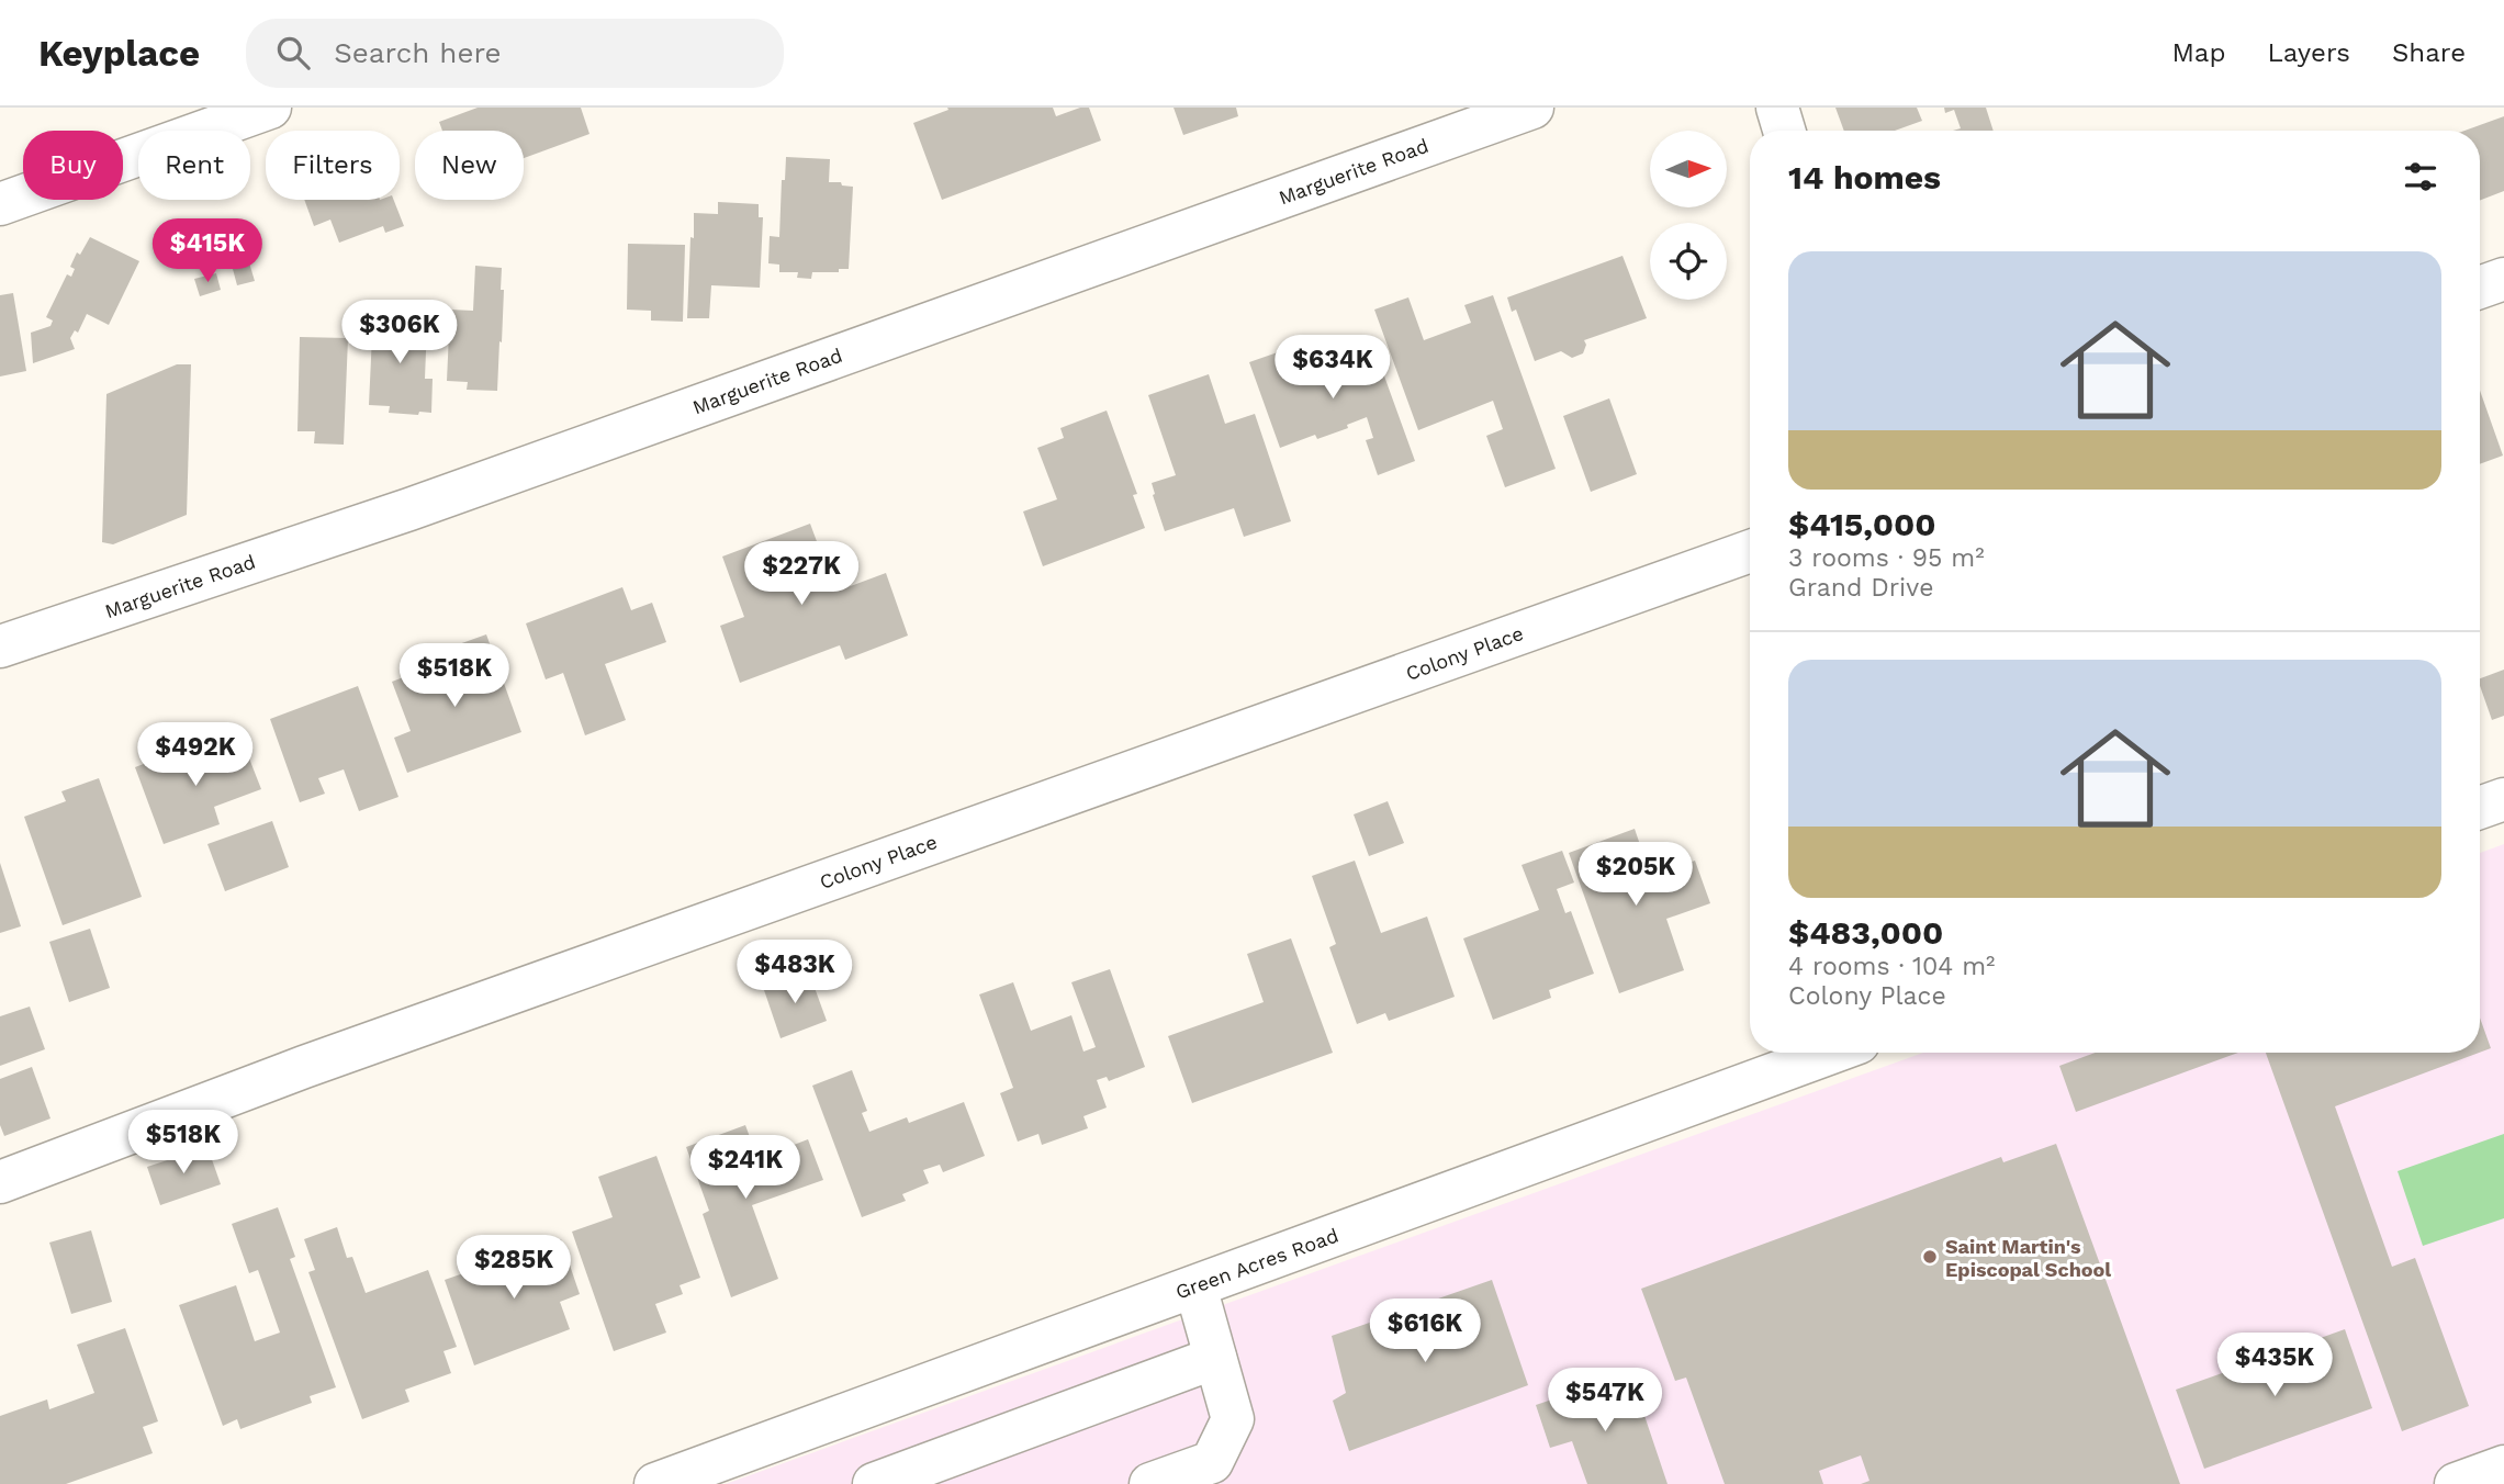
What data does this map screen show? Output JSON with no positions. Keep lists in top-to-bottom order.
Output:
{
  "streets": {
    "street": ["Marguerite Road", "Colony Place", "Green Acres Road"]
  },
  "places": ["Saint Martin's Episcopal School"],
  "north": "right",
  "page": {
    "header": "Keyplace",
    "search": "Search here",
    "nav": ["Map", "Layers", "Share"],
    "chip": [
      "Buy",
      "Rent",
      "Filters",
      "New"
    ],
    "heading": "14 homes",
    "price": [
      "$415K",
      "$306K",
      "$634K",
      "$227K",
      "$518K",
      "$492K",
      "$205K",
      "$483K",
      "$518K",
      "$241K",
      "$285K",
      "$616K",
      "$435K",
      "$547K"
    ],
    "list": [
      {
        "name": "$415,000",
        "note": "3 rooms · 95 m² · Grand Drive"
      },
      {
        "name": "$483,000",
        "note": "4 rooms · 104 m² · Colony Place"
      }
    ]
  }
}
